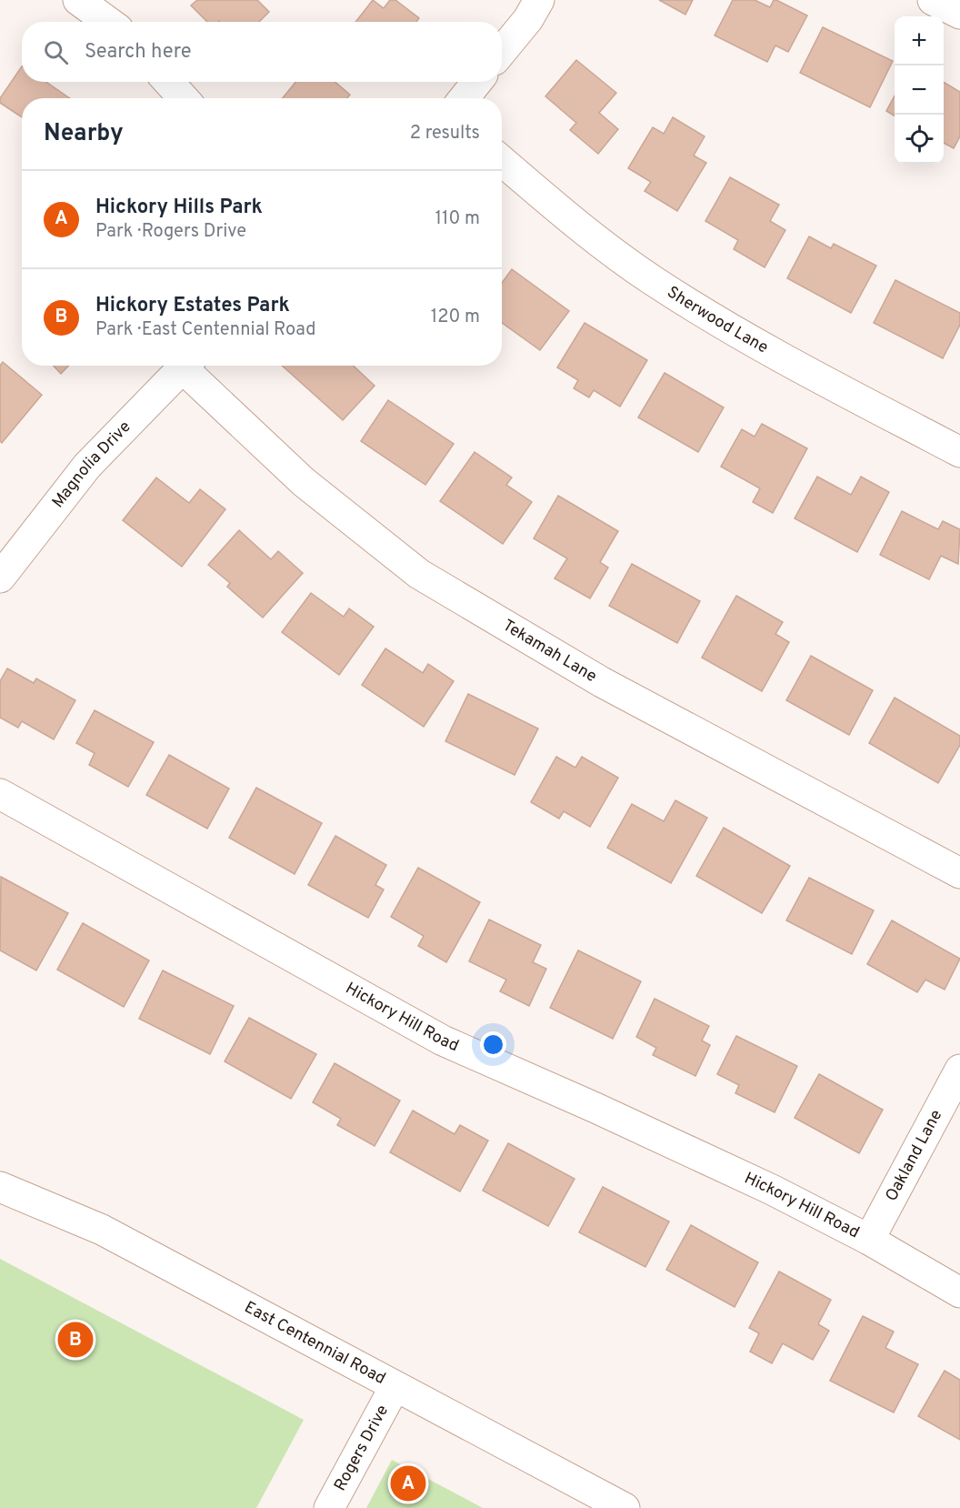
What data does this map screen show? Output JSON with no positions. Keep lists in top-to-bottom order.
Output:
{
  "streets": {
    "street": [
      "Sherwood Lane",
      "Magnolia Drive",
      "Tekamah Lane",
      "Hickory Hill Road",
      "Oakland Lane",
      "East Centennial Road",
      "Rogers Drive"
    ]
  },
  "crossings": [
    ["Hickory Hill Road", "Oakland Lane"],
    ["East Centennial Road", "Rogers Drive"]
  ],
  "page": {
    "map_buttons": ["+", "−"],
    "search": "Search here",
    "heading": ["Nearby", "2 results"],
    "list": [
      {
        "mark": "A",
        "name": "Hickory Hills Park",
        "note": "Park · Rogers Drive",
        "value": "110 m"
      },
      {
        "mark": "B",
        "name": "Hickory Estates Park",
        "note": "Park · East Centennial Road",
        "value": "120 m"
      }
    ],
    "pins": ["B", "A"]
  }
}
